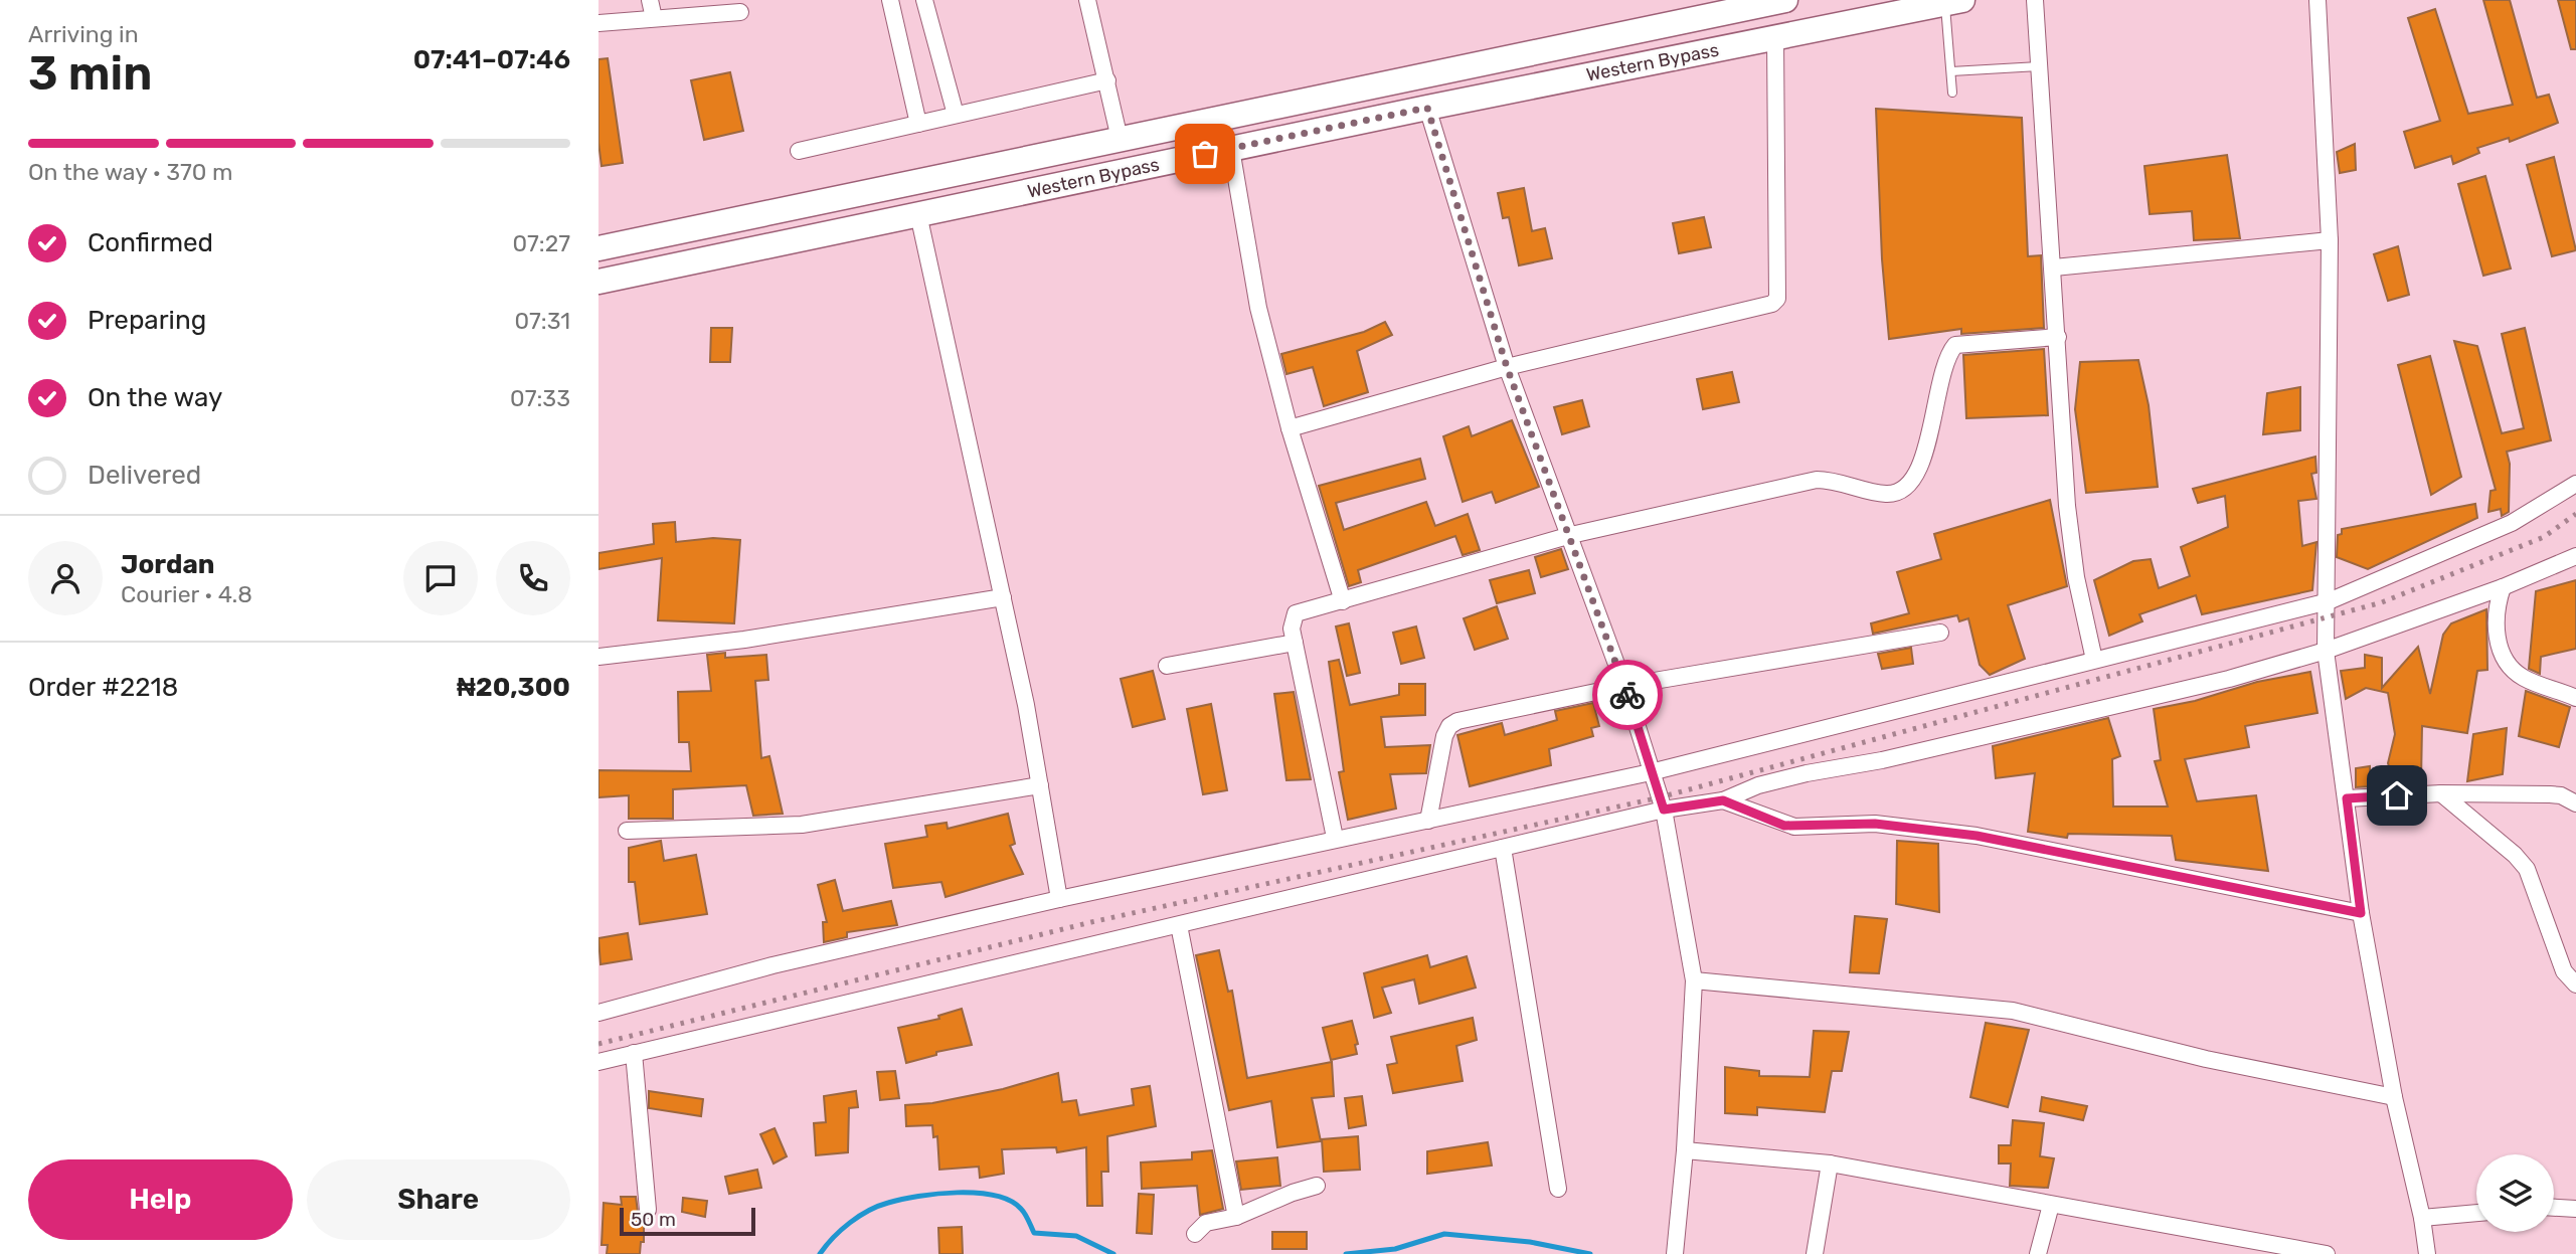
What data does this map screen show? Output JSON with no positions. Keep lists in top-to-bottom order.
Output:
{
  "streets": {
    "main road": ["Western Bypass"]
  },
  "scale_bar": "50 m",
  "page": {
    "heading": ["3 min", "Arriving in", "07:41–07:46"],
    "panel": [
      "Jordan",
      "Courier · 4.8",
      "Order #2218",
      "₦20,300"
    ],
    "bar": "On the way · 370 m",
    "list": [
      ["Confirmed", "07:27"],
      ["Preparing", "07:31"],
      ["On the way", "07:33"],
      "Delivered"
    ],
    "buttons": ["Help", "Share"],
    "scale": "50 m"
  }
}
